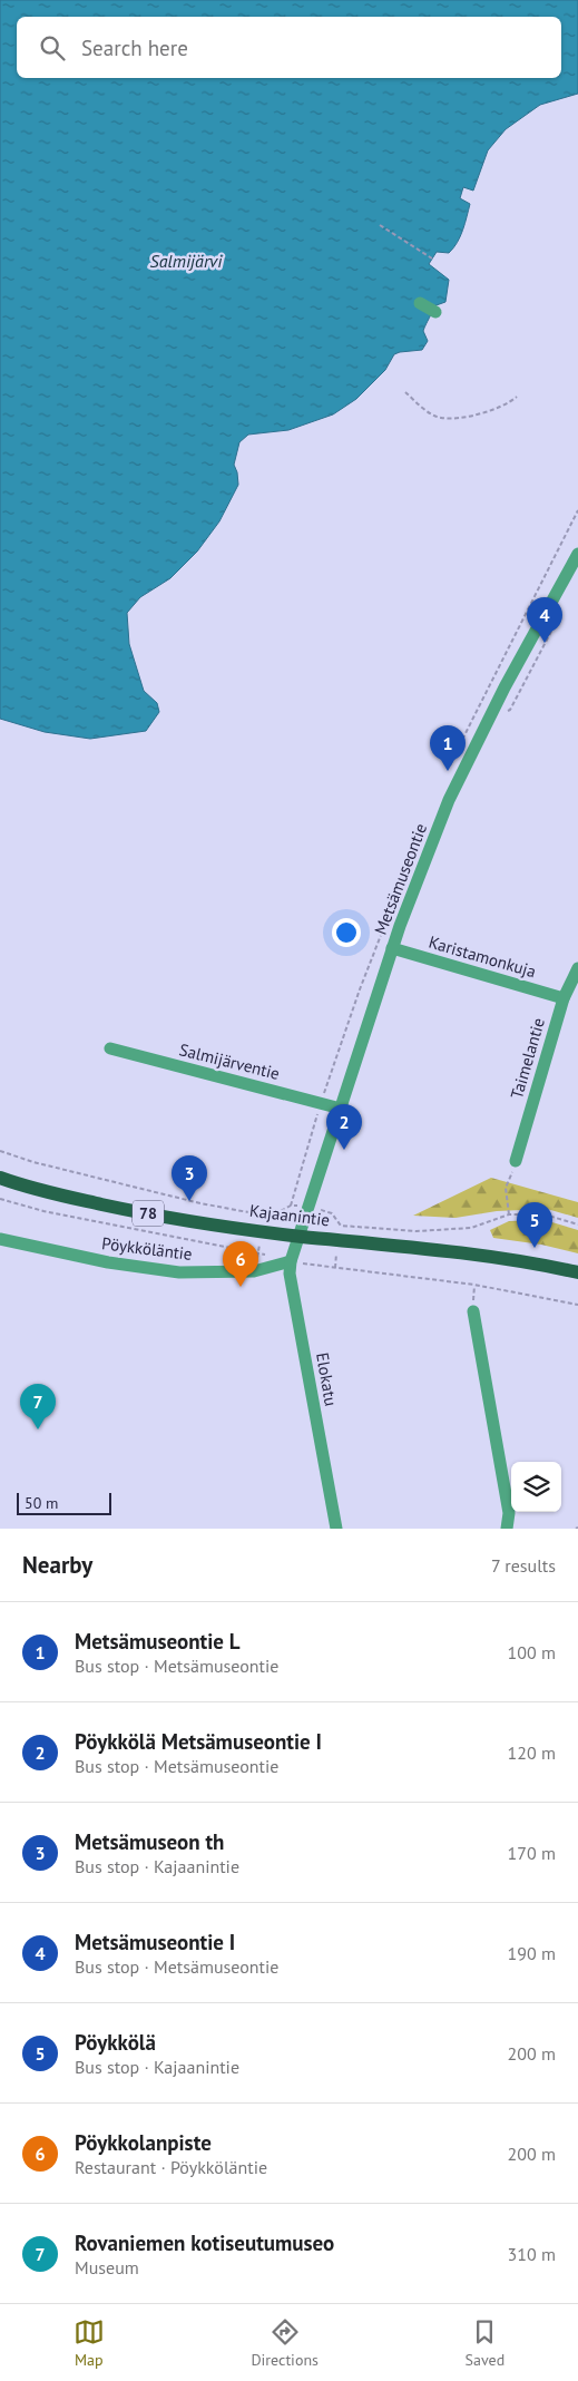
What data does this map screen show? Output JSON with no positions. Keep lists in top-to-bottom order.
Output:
{
  "streets": {
    "main road": ["78", "Kajaanintie"],
    "street": [
      "Metsämuseontie",
      "Karistamonkuja",
      "Taimelantie",
      "Salmijärventie",
      "Pöykköläntie",
      "Elokatu"
    ]
  },
  "crossings": [
    ["Metsämuseontie", "Karistamonkuja"],
    ["Metsämuseontie", "Salmijärventie"],
    ["Metsämuseontie", "Kajaanintie"],
    ["Metsämuseontie", "Elokatu"],
    ["Karistamonkuja", "Taimelantie"],
    ["Kajaanintie", "Elokatu"],
    ["Pöykköläntie", "Elokatu"]
  ],
  "water": ["Salmijärvi"],
  "scale_bar": "50 m",
  "page": {
    "search": "Search here",
    "pins": [
      "4",
      "1",
      "2",
      "3",
      "5",
      "6",
      "7"
    ],
    "scale": "50 m",
    "heading": ["Nearby", "7 results"],
    "list": [
      {
        "mark": "1",
        "name": "Metsämuseontie L",
        "note": "Bus stop · Metsämuseontie",
        "value": "100 m"
      },
      {
        "mark": "2",
        "name": "Pöykkölä Metsämuseontie I",
        "note": "Bus stop · Metsämuseontie",
        "value": "120 m"
      },
      {
        "mark": "3",
        "name": "Metsämuseon th",
        "note": "Bus stop · Kajaanintie",
        "value": "170 m"
      },
      {
        "mark": "4",
        "name": "Metsämuseontie I",
        "note": "Bus stop · Metsämuseontie",
        "value": "190 m"
      },
      {
        "mark": "5",
        "name": "Pöykkölä",
        "note": "Bus stop · Kajaanintie",
        "value": "200 m"
      },
      {
        "mark": "6",
        "name": "Pöykkolanpiste",
        "note": "Restaurant · Pöykköläntie",
        "value": "200 m"
      },
      {
        "mark": "7",
        "name": "Rovaniemen kotiseutumuseo",
        "note": "Museum",
        "value": "310 m"
      }
    ],
    "nav": ["Map", "Directions", "Saved"]
  }
}
